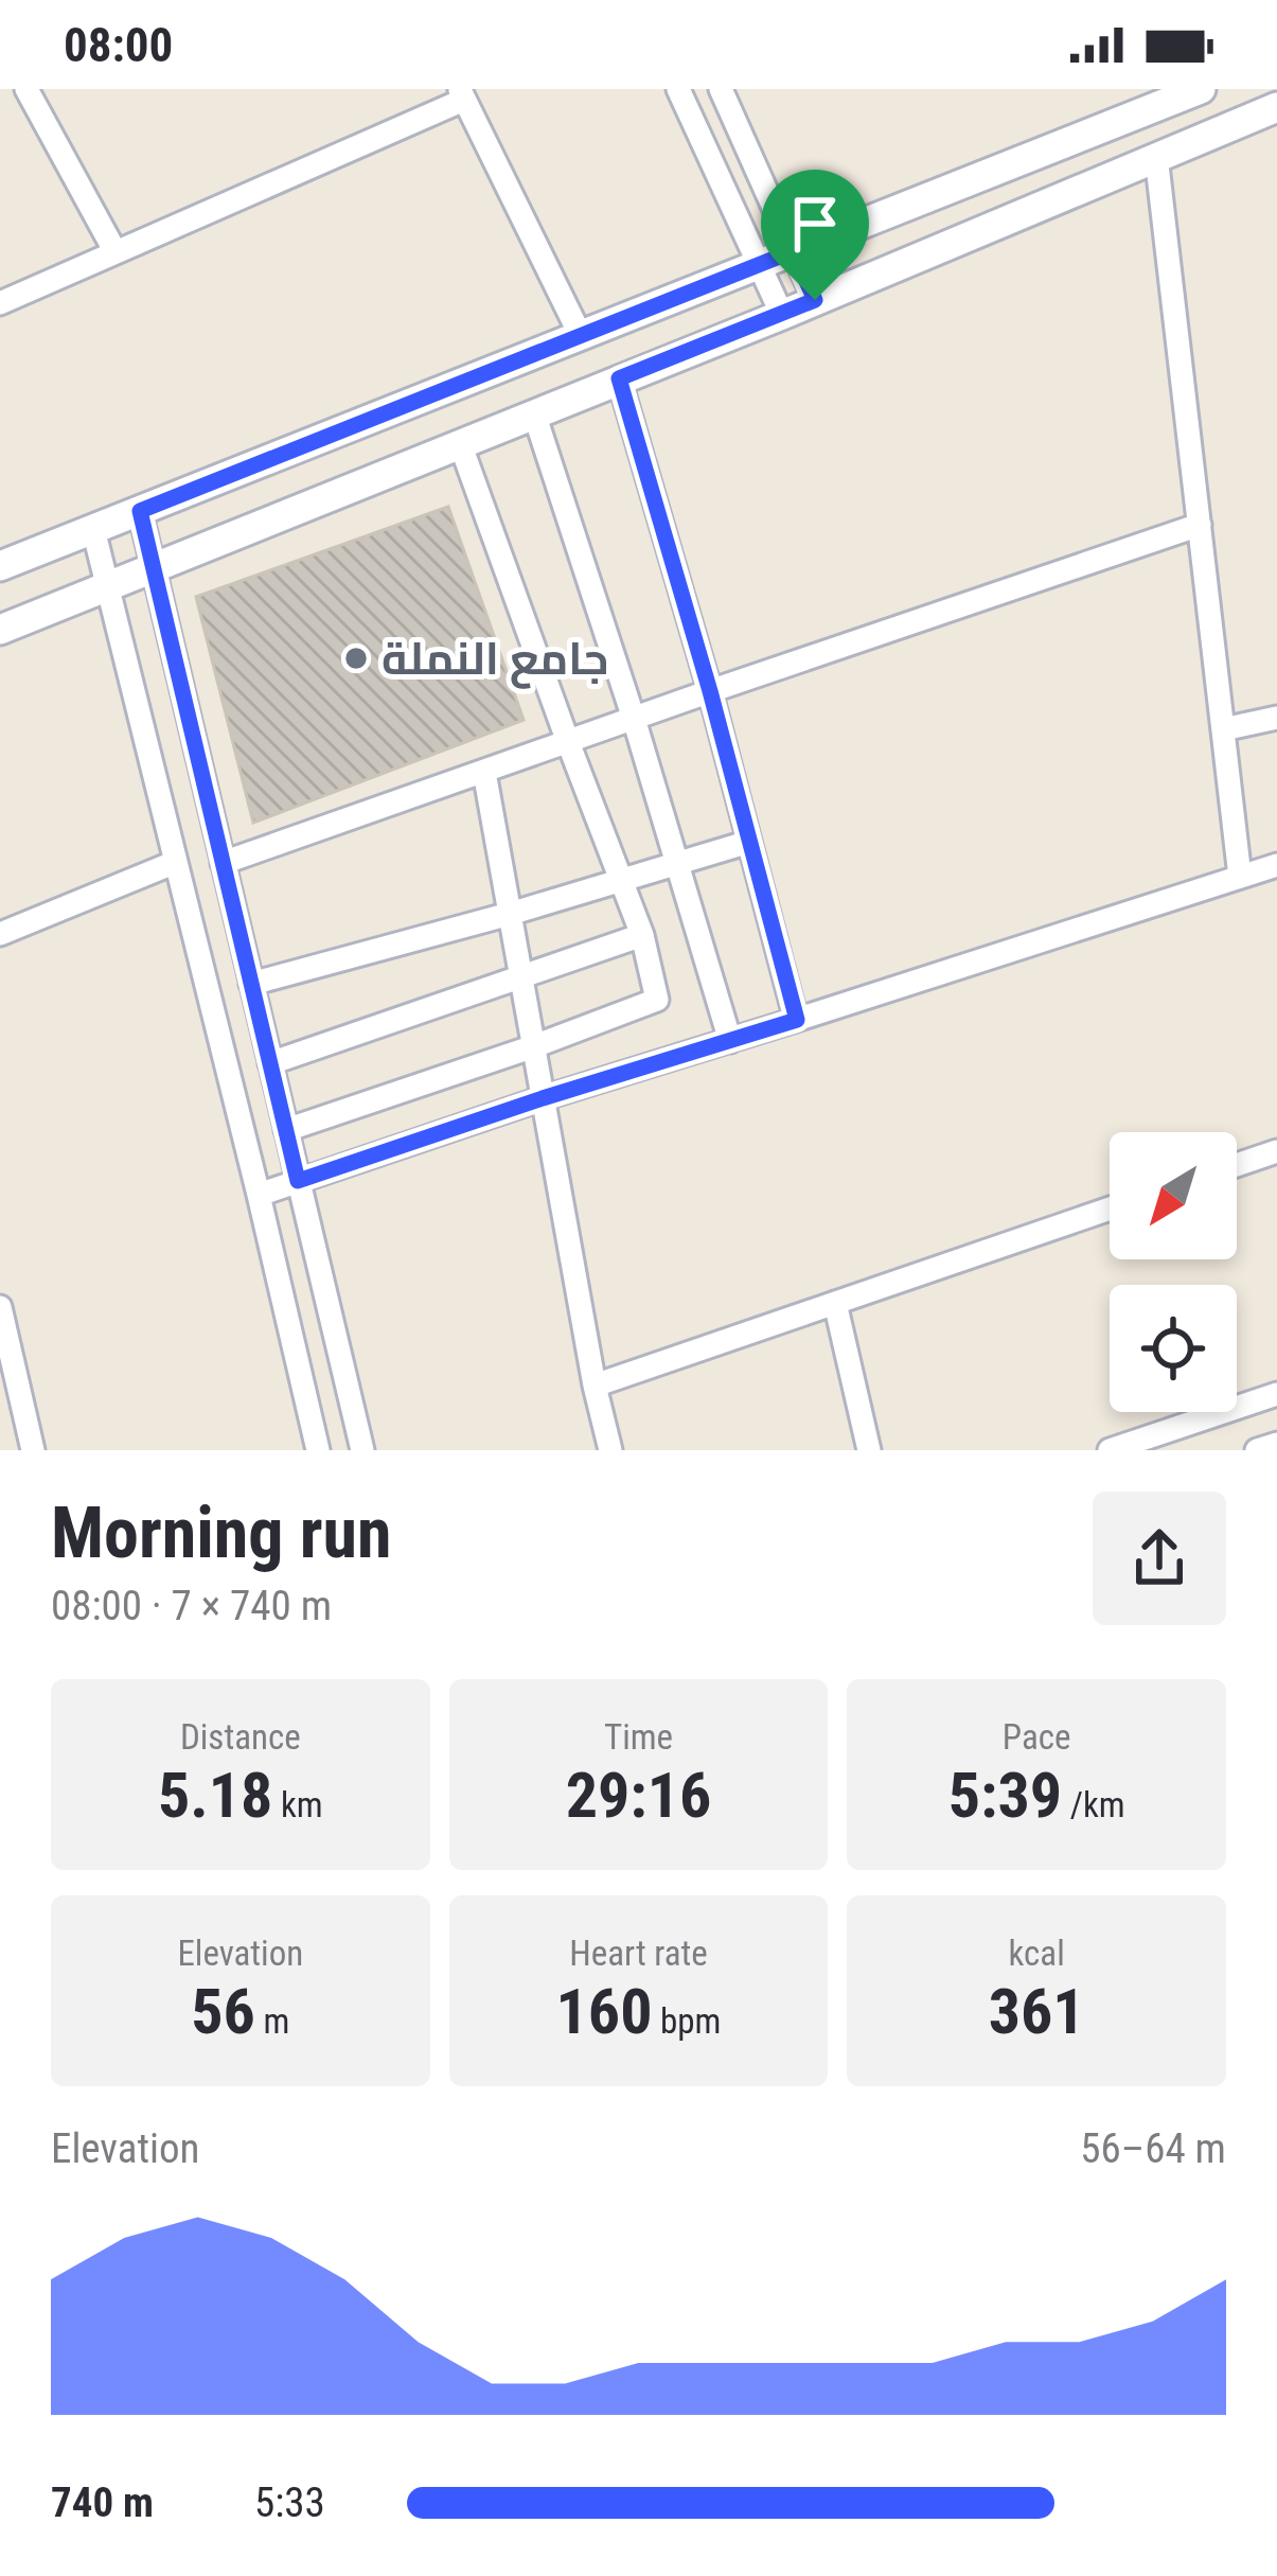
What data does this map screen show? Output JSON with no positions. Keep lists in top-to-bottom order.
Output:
{
  "places": ["جامع النملة"],
  "north": "bottom left",
  "page": {
    "status": "08:00",
    "heading": ["Morning run", "08:00 · 7 × 740 m"],
    "stats": [
      ["Distance", "5.18 km"],
      ["Time", "29:16"],
      ["Pace", "5:39 /km"],
      ["Elevation", "56 m"],
      ["Heart rate", "160 bpm"],
      ["kcal", "361"]
    ],
    "chart": ["Elevation", "56–64 m"],
    "list": [
      {
        "name": "740 m",
        "note": "5:33"
      }
    ]
  }
}
